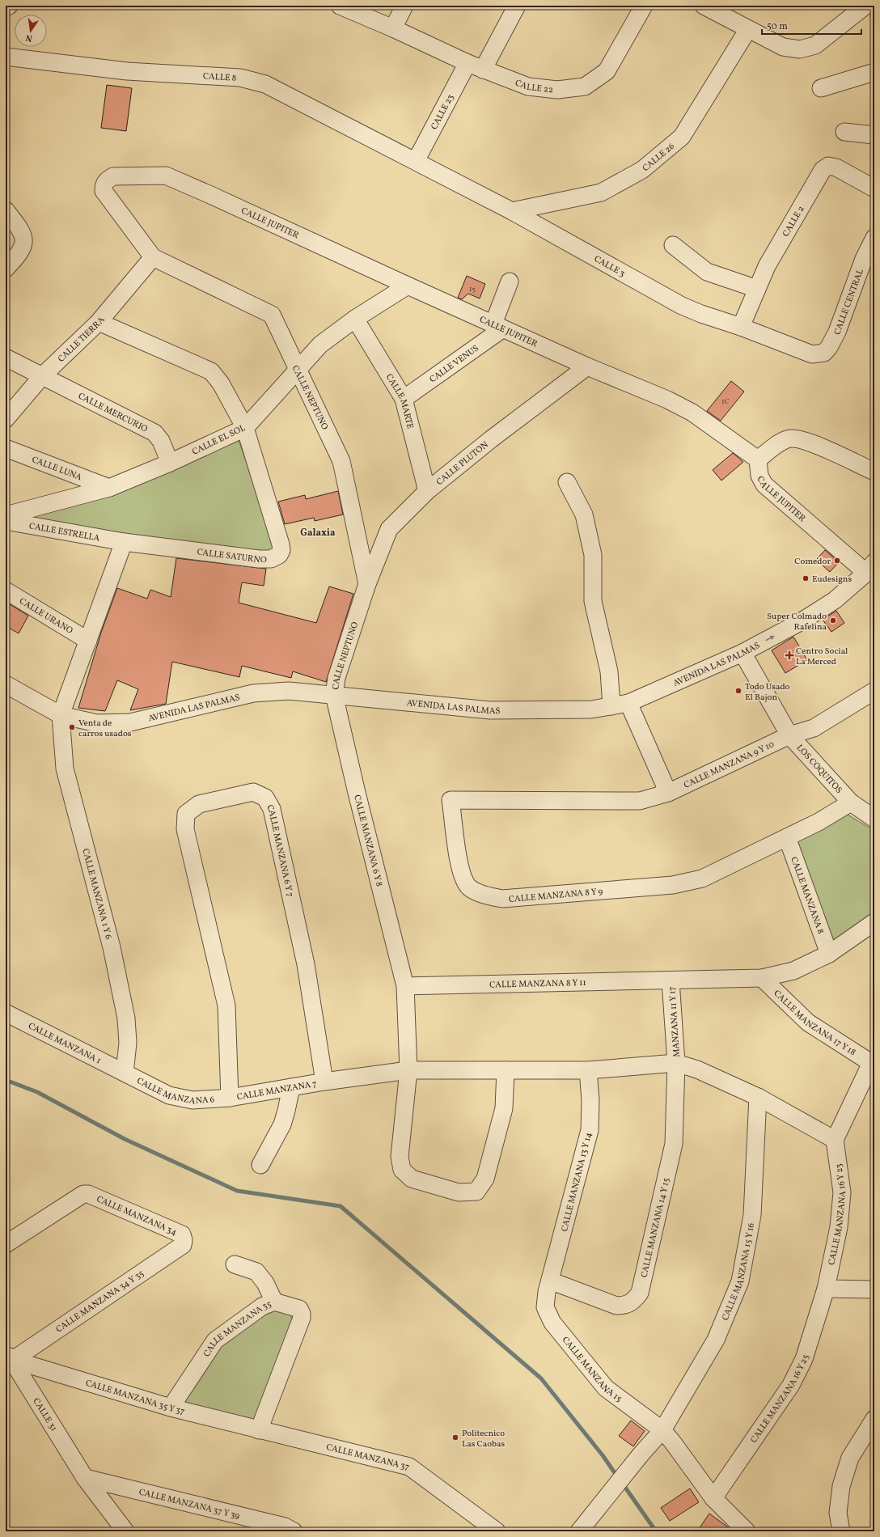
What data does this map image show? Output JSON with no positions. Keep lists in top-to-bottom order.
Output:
{
  "streets": {
    "street": [
      "CALLE 8",
      "CALLE 22",
      "CALLE 23",
      "CALLE 26",
      "CALLE 2",
      "CALLE JUPITER",
      "CALLE 3",
      "CALLE CENTRAL",
      "CALLE TIERRA",
      "CALLE VENUS",
      "CALLE NEPTUNO",
      "CALLE MARTE",
      "CALLE MERCURIO",
      "CALLE EL SOL",
      "CALLE PLUTON",
      "CALLE LUNA",
      "CALLE ESTRELLA",
      "CALLE SATURNO",
      "CALLE URANO",
      "AVENIDA LAS PALMAS",
      "CALLE MANZANA 9 Y 10",
      "LOS COQUITOS",
      "CALLE MANZANA 6 Y 8",
      "CALLE MANZANA 6 Y 7",
      "CALLE MANZANA 1 Y 6",
      "CALLE MANZANA 8 Y 9",
      "CALLE MANZANA 8",
      "CALLE MANZANA 8 Y 11",
      "MANZANA 11 Y 17",
      "CALLE MANZANA 17 Y 18",
      "CALLE MANZANA 1",
      "CALLE MANZANA 6",
      "CALLE MANZANA 7",
      "CALLE MANZANA 13 Y 14",
      "CALLE MANZANA 16 Y 23",
      "CALLE MANZANA 34",
      "CALLE MANZANA 14 Y 15",
      "CALLE MANZANA 15 Y 16",
      "CALLE MANZANA 34 Y 35",
      "CALLE MANZANA 35",
      "CALLE MANZANA 15",
      "CALLE MANZANA 35 Y 37",
      "CALLE MANZANA 16 Y 25",
      "CALLE 31",
      "CALLE MANZANA 37",
      "CALLE MANZANA 37 Y 39"
    ]
  },
  "crossings": [
    ["CALLE 8", "CALLE 23"],
    ["CALLE 8", "CALLE 3"],
    ["CALLE 22", "CALLE 23"],
    ["CALLE 23", "CALLE 3"],
    ["CALLE 26", "CALLE 3"],
    ["CALLE 2", "CALLE 3"],
    ["CALLE JUPITER", "CALLE VENUS"],
    ["CALLE JUPITER", "CALLE NEPTUNO"],
    ["CALLE JUPITER", "CALLE EL SOL"],
    ["CALLE JUPITER", "CALLE PLUTON"],
    ["CALLE JUPITER", "AVENIDA LAS PALMAS"],
    ["CALLE 3", "CALLE CENTRAL"],
    ["CALLE TIERRA", "CALLE NEPTUNO"],
    ["CALLE TIERRA", "CALLE MERCURIO"],
    ["CALLE TIERRA", "CALLE SATURNO"],
    ["CALLE VENUS", "CALLE MARTE"],
    ["CALLE NEPTUNO", "CALLE EL SOL"],
    ["CALLE NEPTUNO", "CALLE PLUTON"],
    ["CALLE NEPTUNO", "AVENIDA LAS PALMAS"],
    ["CALLE NEPTUNO", "CALLE MANZANA 6 Y 8"],
    ["CALLE MARTE", "CALLE EL SOL"],
    ["CALLE MARTE", "CALLE PLUTON"],
    ["CALLE MERCURIO", "CALLE EL SOL"],
    ["CALLE EL SOL", "CALLE LUNA"],
    ["CALLE EL SOL", "CALLE SATURNO"],
    ["CALLE ESTRELLA", "CALLE SATURNO"],
    ["AVENIDA LAS PALMAS", "LOS COQUITOS"],
    ["AVENIDA LAS PALMAS", "CALLE MANZANA 6 Y 8"],
    ["AVENIDA LAS PALMAS", "CALLE MANZANA 1 Y 6"],
    ["CALLE MANZANA 9 Y 10", "LOS COQUITOS"],
    ["CALLE MANZANA 9 Y 10", "CALLE MANZANA 8 Y 9"],
    ["CALLE MANZANA 6 Y 8", "CALLE MANZANA 8 Y 11"],
    ["CALLE MANZANA 6 Y 7", "CALLE MANZANA 6"],
    ["CALLE MANZANA 6 Y 7", "CALLE MANZANA 7"],
    ["CALLE MANZANA 1 Y 6", "CALLE MANZANA 1"],
    ["CALLE MANZANA 1 Y 6", "CALLE MANZANA 6"],
    ["CALLE MANZANA 8 Y 9", "CALLE MANZANA 8"],
    ["CALLE MANZANA 8", "CALLE MANZANA 8 Y 11"],
    ["CALLE MANZANA 8 Y 11", "MANZANA 11 Y 17"],
    ["CALLE MANZANA 8 Y 11", "CALLE MANZANA 17 Y 18"],
    ["MANZANA 11 Y 17", "CALLE MANZANA 14 Y 15"],
    ["CALLE MANZANA 1", "CALLE MANZANA 6"],
    ["CALLE MANZANA 6", "CALLE MANZANA 7"],
    ["CALLE MANZANA 13 Y 14", "CALLE MANZANA 14 Y 15"],
    ["CALLE MANZANA 13 Y 14", "CALLE MANZANA 15"],
    ["CALLE MANZANA 16 Y 23", "CALLE MANZANA 16 Y 25"],
    ["CALLE MANZANA 34", "CALLE MANZANA 34 Y 35"],
    ["CALLE MANZANA 14 Y 15", "CALLE MANZANA 15"],
    ["CALLE MANZANA 15 Y 16", "CALLE MANZANA 15"],
    ["CALLE MANZANA 34 Y 35", "CALLE MANZANA 35 Y 37"],
    ["CALLE MANZANA 34 Y 35", "CALLE 31"],
    ["CALLE MANZANA 35", "CALLE MANZANA 35 Y 37"],
    ["CALLE MANZANA 35", "CALLE MANZANA 37"],
    ["CALLE MANZANA 15", "CALLE MANZANA 16 Y 25"],
    ["CALLE MANZANA 35 Y 37", "CALLE 31"],
    ["CALLE MANZANA 35 Y 37", "CALLE MANZANA 37"],
    ["CALLE 31", "CALLE MANZANA 37 Y 39"]
  ],
  "districts": ["Galaxia"],
  "places": {
    "other": [
      "Comedor",
      "Eudesigns",
      "Super Colmado Rafelina",
      "Todo Usado El Bajon",
      "Venta de carros usados",
      "Politecnico Las Caobas"
    ],
    "health": ["Centro Social La Merced"]
  },
  "house_numbers": ["15", "1C"],
  "scale_bar": "50 m",
  "north": "bottom"
}
